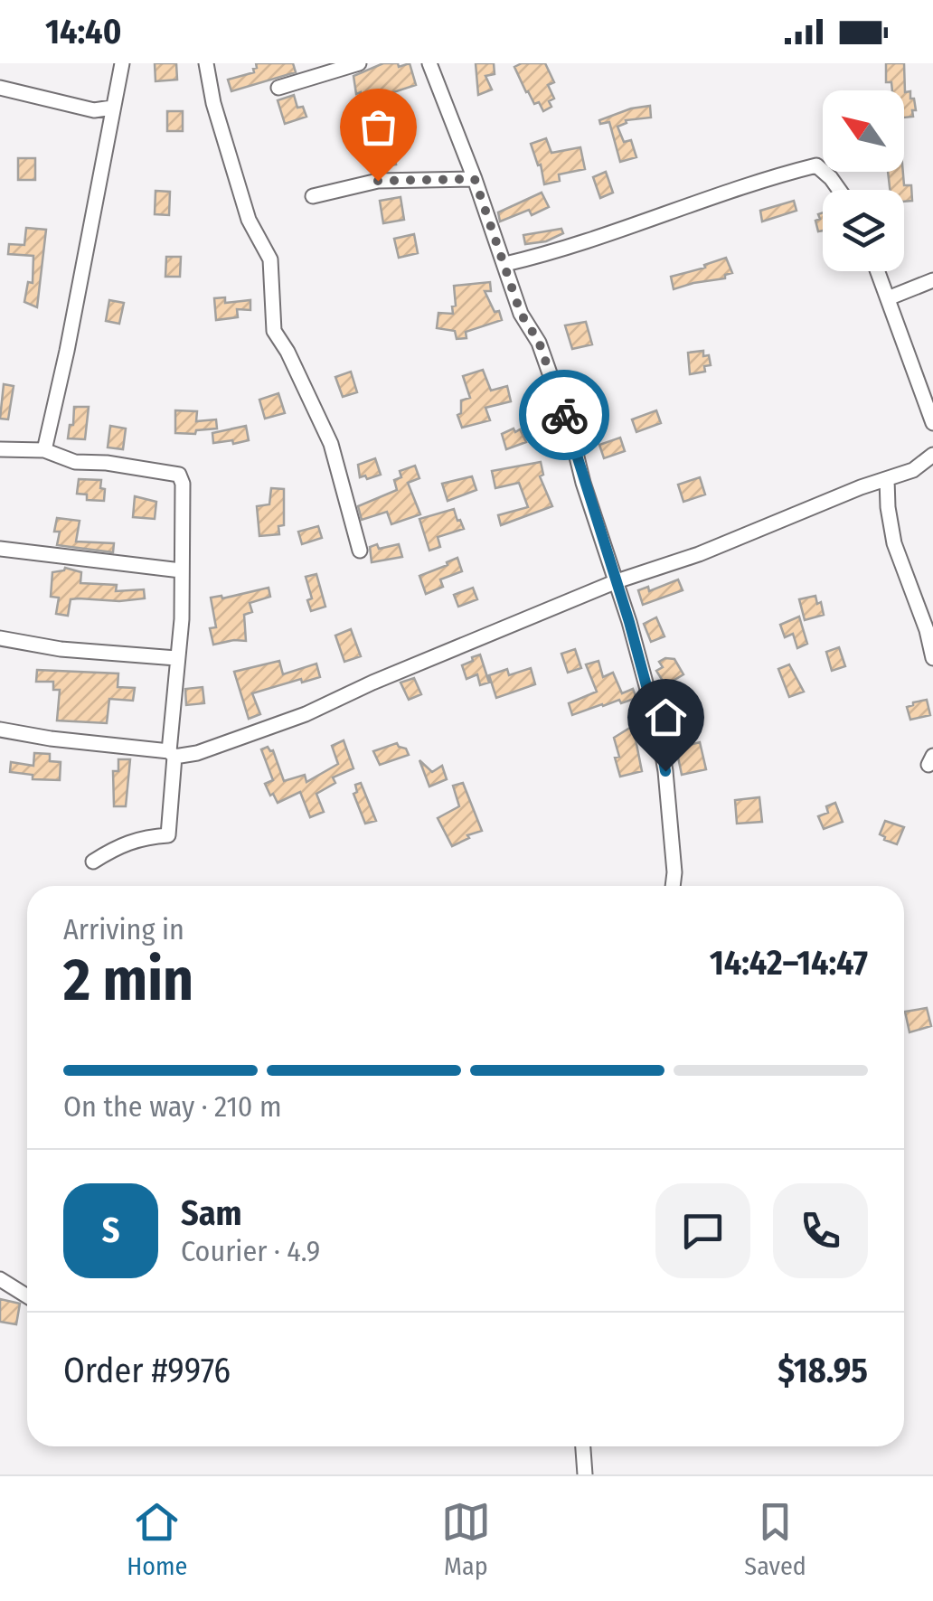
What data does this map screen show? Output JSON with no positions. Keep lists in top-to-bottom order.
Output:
{
  "north": "top left",
  "page": {
    "status": "14:40",
    "heading": ["2 min", "Arriving in", "14:42–14:47"],
    "panel": [
      "Sam",
      "Courier · 4.9",
      "Order #9976",
      "$18.95"
    ],
    "bar": "On the way · 210 m",
    "round": "S",
    "tabs": ["Home", "Map", "Saved"]
  }
}
